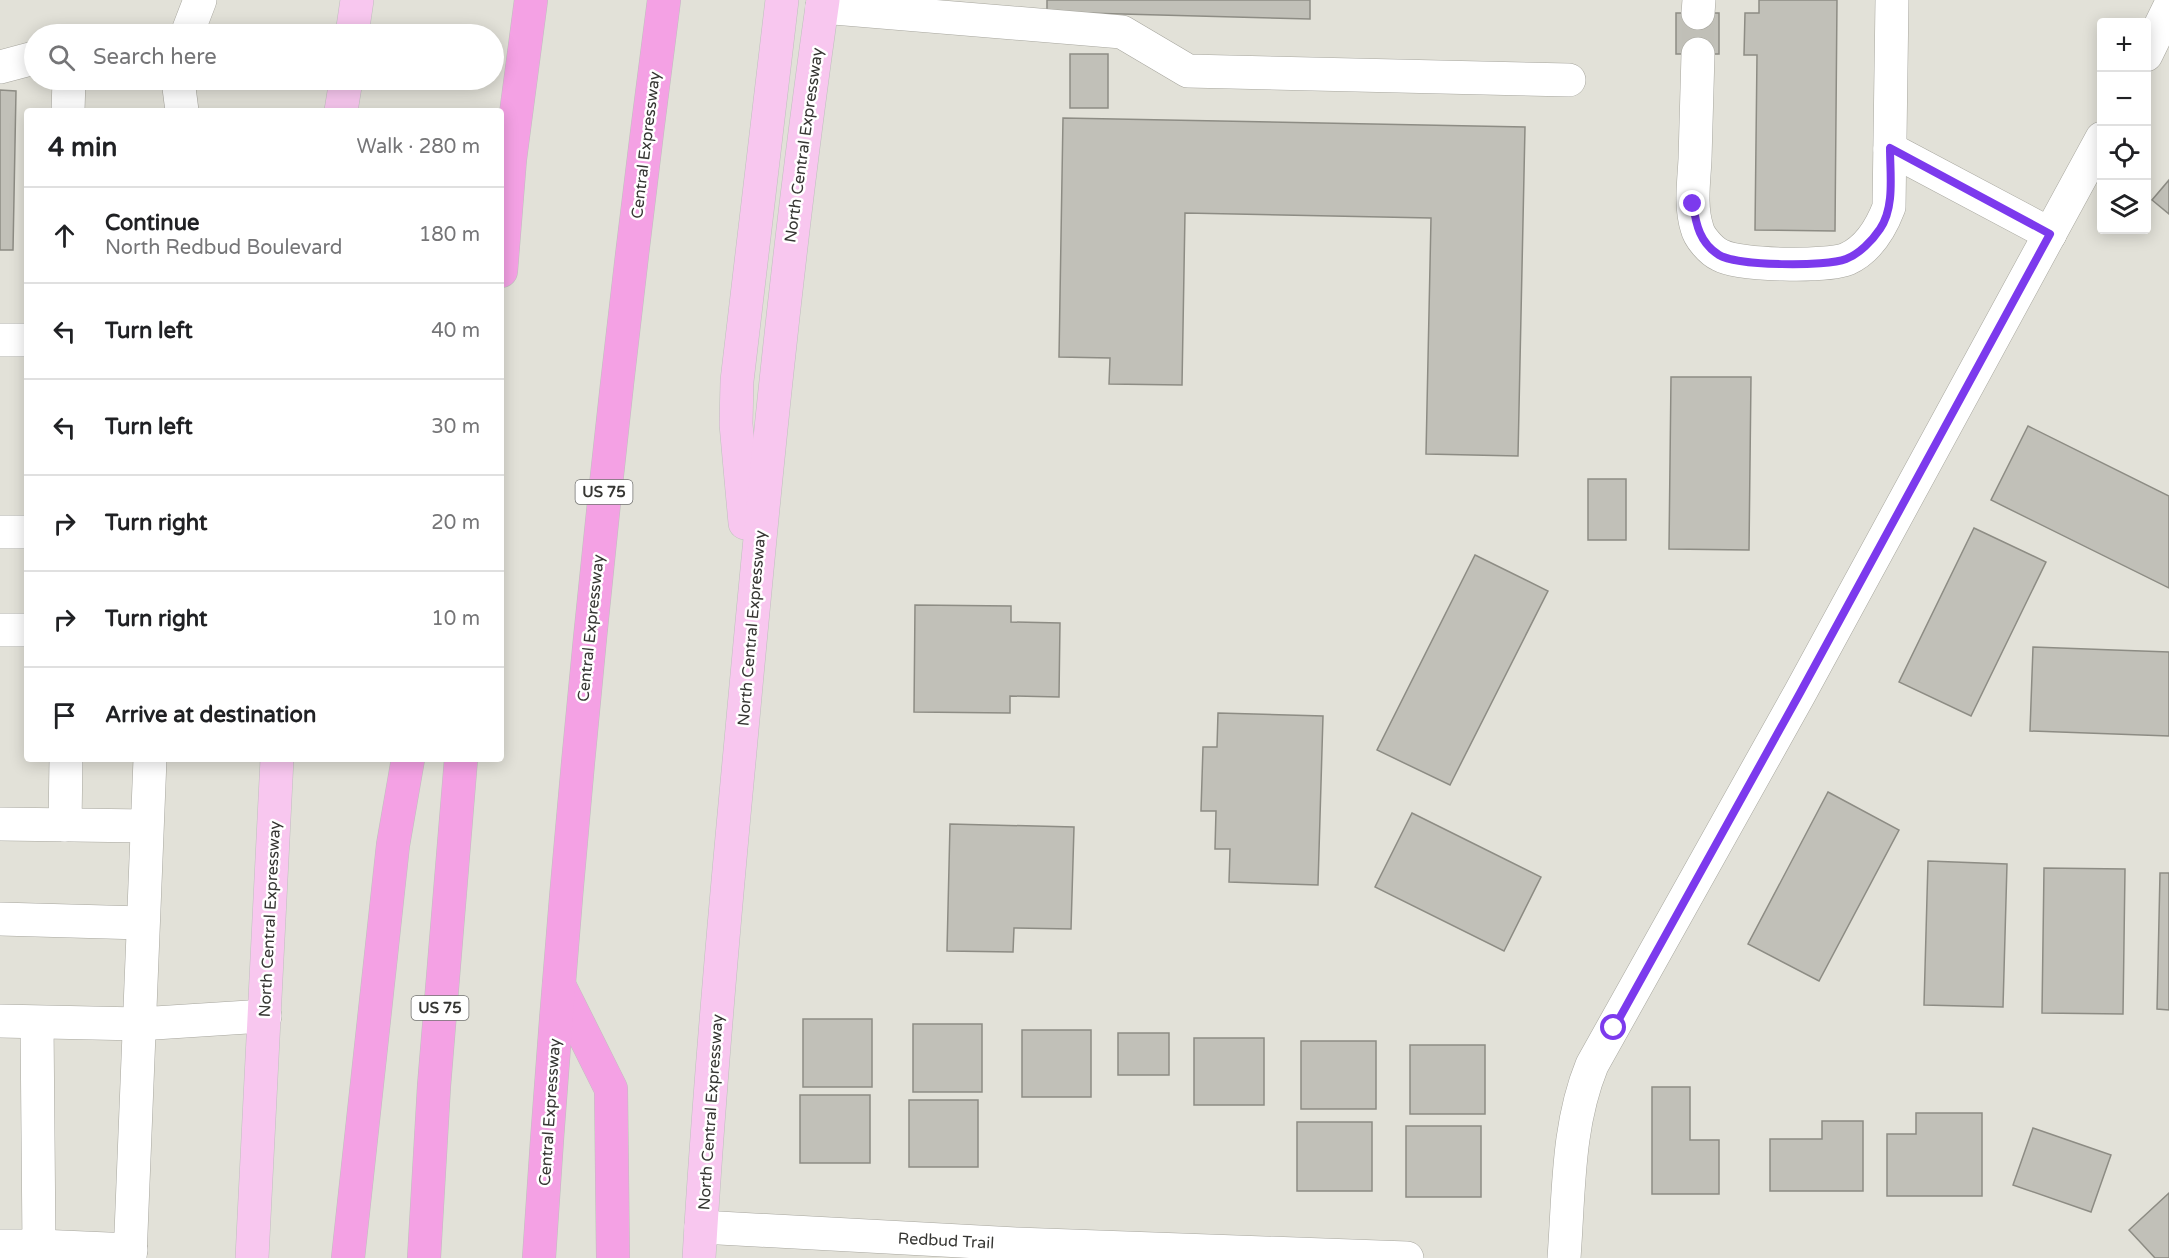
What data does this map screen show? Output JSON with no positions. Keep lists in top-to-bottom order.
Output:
{
  "streets": {
    "highway": ["Central Expressway", "US 75"],
    "main road": ["North Central Expressway"],
    "street": ["Redbud Trail"]
  },
  "crossings": [
    ["North Central Expressway", "Redbud Trail"]
  ],
  "page": {
    "map_buttons": ["+", "−"],
    "search": "Search here",
    "heading": ["4 min", "Walk · 280 m"],
    "list": [
      ["Continue", "North Redbud Boulevard", "180 m"],
      ["Turn left", "40 m"],
      ["Turn left", "30 m"],
      ["Turn right", "20 m"],
      ["Turn right", "10 m"],
      "Arrive at destination"
    ]
  }
}
